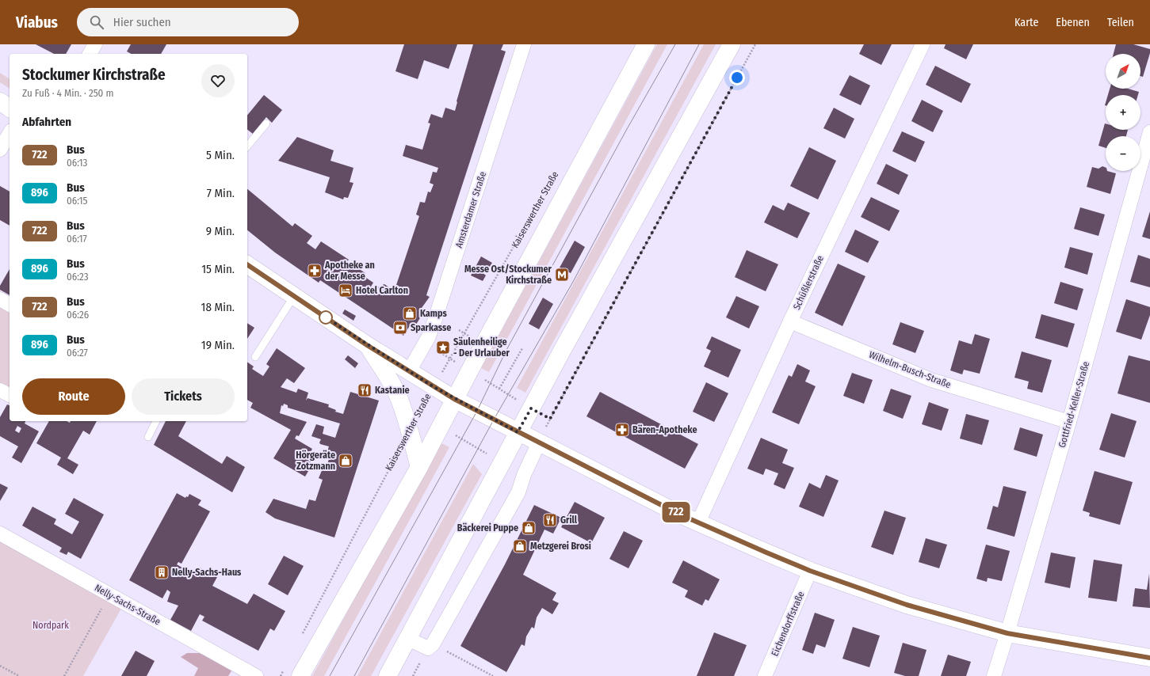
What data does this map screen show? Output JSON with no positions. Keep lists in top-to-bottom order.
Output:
{
  "streets": {
    "street": [
      "Amsterdamer Straße",
      "Kaiserswerther Straße",
      "Schüßlerstraße",
      "Wilhelm-Busch-Straße",
      "Gottfried-Keller-Straße",
      "Nelly-Sachs-Straße",
      "Eichendorffstraße"
    ]
  },
  "crossings": [
    ["Amsterdamer Straße", "Kaiserswerther Straße"],
    ["Schüßlerstraße", "Wilhelm-Busch-Straße"],
    ["Wilhelm-Busch-Straße", "Gottfried-Keller-Straße"]
  ],
  "parks": ["Nordpark"],
  "places": {
    "pharmacy": ["Apotheke an der Messe", "Bären-Apotheke"],
    "metro station": ["Messe Ost/Stockumer Kirchstraße"],
    "hotel": ["Hotel Carlton"],
    "shop": [
      "Kamps",
      "Hörgeräte Zotzmann",
      "Bäckerei Puppe",
      "Metzgerei Brosi"
    ],
    "bank": ["Sparkasse"],
    "place": ["Säulenheilige - Der Urlauber"],
    "restaurant": ["Kastanie", "Grill"],
    "building": ["Nelly-Sachs-Haus"]
  },
  "lines": ["bus line 722"],
  "north": "top right",
  "page": {
    "header": "Viabus",
    "search": "Hier suchen",
    "nav": ["Karte", "Ebenen", "Teilen"],
    "on_map": "722",
    "map_buttons": ["+", "−"],
    "heading": [
      ["Stockumer Kirchstraße", "Zu Fuß · 4 Min. · 250 m"],
      "Abfahrten"
    ],
    "list": [
      {
        "mark": "722",
        "name": "Bus",
        "note": "06:13",
        "value": "5 Min."
      },
      {
        "mark": "896",
        "name": "Bus",
        "note": "06:15",
        "value": "7 Min."
      },
      {
        "mark": "722",
        "name": "Bus",
        "note": "06:17",
        "value": "9 Min."
      },
      {
        "mark": "896",
        "name": "Bus",
        "note": "06:23",
        "value": "15 Min."
      },
      {
        "mark": "722",
        "name": "Bus",
        "note": "06:26",
        "value": "18 Min."
      },
      {
        "mark": "896",
        "name": "Bus",
        "note": "06:27",
        "value": "19 Min."
      }
    ],
    "buttons": ["Route", "Tickets"]
  }
}
